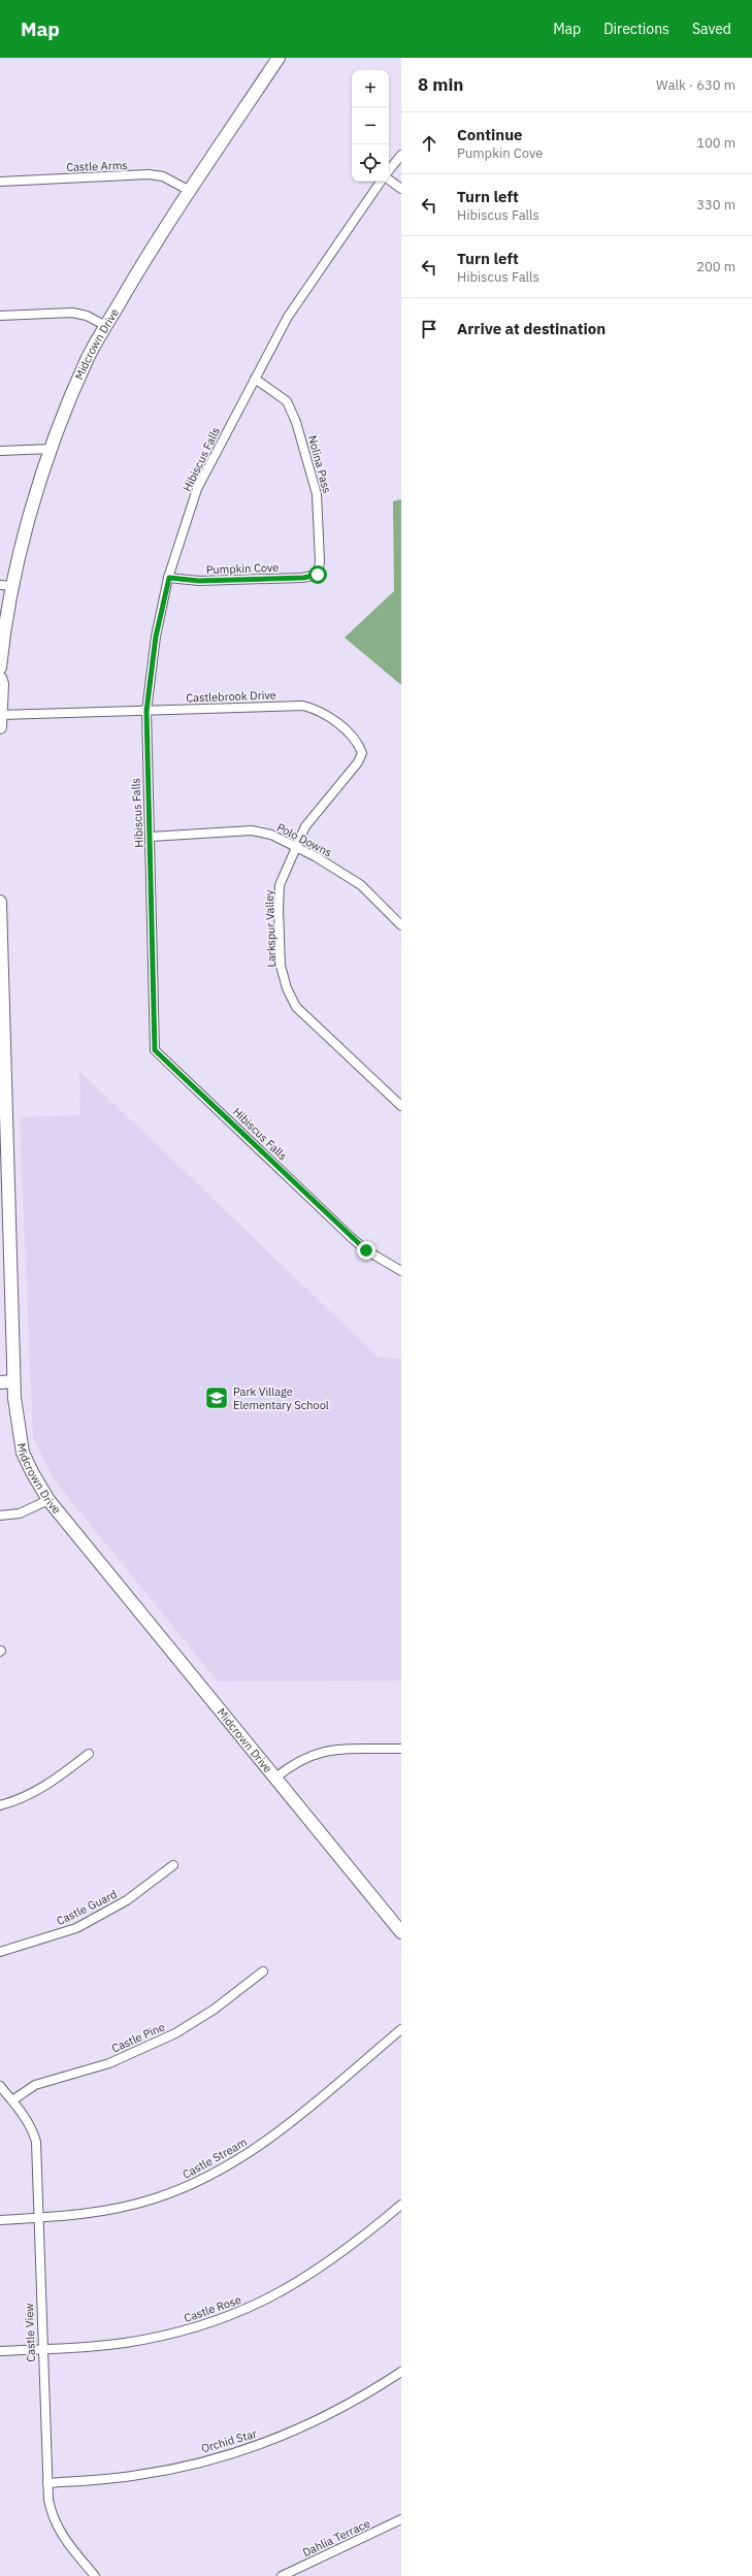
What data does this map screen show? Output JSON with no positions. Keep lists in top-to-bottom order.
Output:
{
  "streets": {
    "street": [
      "Castle Arms",
      "Midcrown Drive",
      "Hibiscus Falls",
      "Nolina Pass",
      "Pumpkin Cove",
      "Castlebrook Drive",
      "Polo Downs",
      "Larkspur Valley",
      "Castle Guard",
      "Castle Pine",
      "Castle Stream",
      "Castle Rose",
      "Castle View",
      "Orchid Star",
      "Dahlia Terrace"
    ]
  },
  "crossings": [
    ["Castle Arms", "Midcrown Drive"],
    ["Hibiscus Falls", "Nolina Pass"],
    ["Hibiscus Falls", "Pumpkin Cove"],
    ["Hibiscus Falls", "Castlebrook Drive"],
    ["Hibiscus Falls", "Polo Downs"],
    ["Nolina Pass", "Pumpkin Cove"],
    ["Castlebrook Drive", "Larkspur Valley"],
    ["Polo Downs", "Larkspur Valley"],
    ["Castle Pine", "Castle View"],
    ["Castle Stream", "Castle View"],
    ["Castle Rose", "Castle View"],
    ["Castle View", "Orchid Star"]
  ],
  "places": {
    "school or university": ["Park Village Elementary School"]
  },
  "page": {
    "header": "Map",
    "nav": ["Map", "Directions", "Saved"],
    "heading": ["8 min", "Walk · 630 m"],
    "map_buttons": ["+", "−"],
    "list": [
      ["Continue", "Pumpkin Cove", "100 m"],
      ["Turn left", "Hibiscus Falls", "330 m"],
      ["Turn left", "Hibiscus Falls", "200 m"],
      "Arrive at destination"
    ]
  }
}
